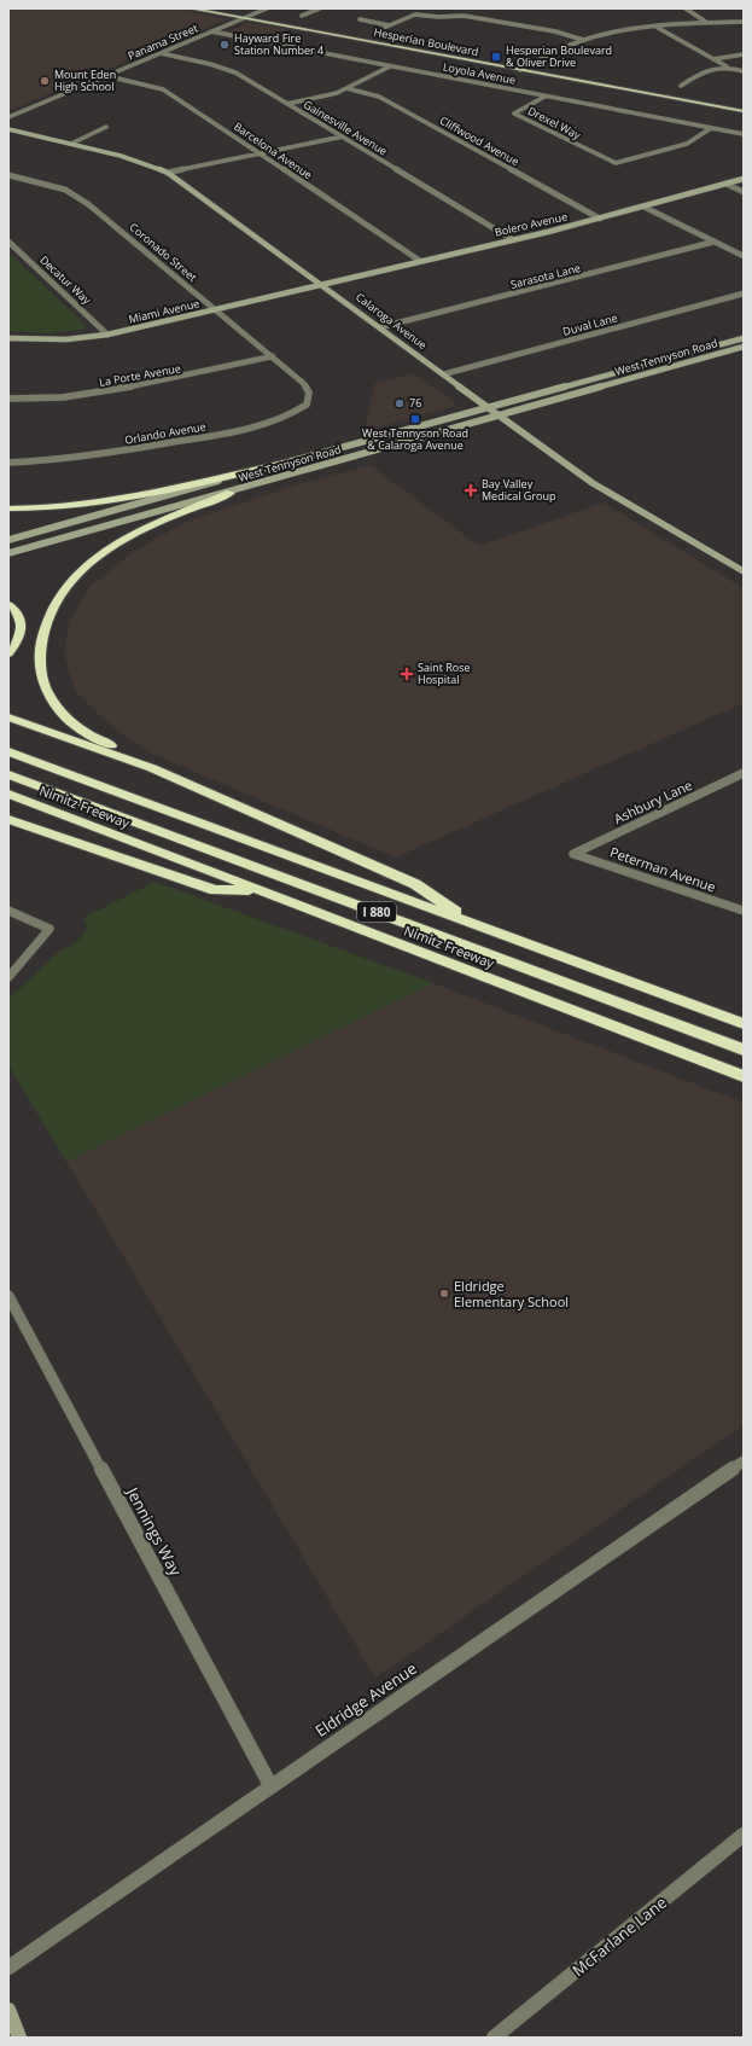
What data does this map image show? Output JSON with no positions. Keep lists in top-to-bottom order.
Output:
{
  "streets": {
    "highway": ["Nimitz Freeway", "I 880"],
    "main road": ["Hesperian Boulevard"],
    "street": [
      "Panama Street",
      "Loyola Avenue",
      "Drexel Way",
      "Gainesville Avenue",
      "Cliffwood Avenue",
      "Barcelona Avenue",
      "Bolero Avenue",
      "Coronado Street",
      "Sarasota Lane",
      "Decatur Way",
      "Miami Avenue",
      "Calaroga Avenue",
      "Duval Lane",
      "West Tennyson Road",
      "La Porte Avenue",
      "Orlando Avenue",
      "Ashbury Lane",
      "Peterman Avenue",
      "Jennings Way",
      "Eldridge Avenue",
      "McFarlane Lane"
    ]
  },
  "crossings": [
    ["Panama Street", "Hesperian Boulevard"],
    ["Panama Street", "Loyola Avenue"],
    ["Panama Street", "Gainesville Avenue"],
    ["Panama Street", "Barcelona Avenue"],
    ["Loyola Avenue", "Drexel Way"],
    ["Gainesville Avenue", "Bolero Avenue"],
    ["Cliffwood Avenue", "Bolero Avenue"],
    ["Barcelona Avenue", "Bolero Avenue"],
    ["Bolero Avenue", "Miami Avenue"],
    ["Bolero Avenue", "Calaroga Avenue"],
    ["Coronado Street", "Miami Avenue"],
    ["Coronado Street", "La Porte Avenue"],
    ["Coronado Street", "Orlando Avenue"],
    ["Sarasota Lane", "Calaroga Avenue"],
    ["Decatur Way", "Miami Avenue"],
    ["Miami Avenue", "Calaroga Avenue"],
    ["Calaroga Avenue", "Duval Lane"],
    ["Calaroga Avenue", "West Tennyson Road"],
    ["Ashbury Lane", "Peterman Avenue"],
    ["Jennings Way", "Eldridge Avenue"]
  ],
  "places": {
    "other": [
      "Hayward Fire Station Number 4",
      "Mount Eden High School",
      "76",
      "Eldridge Elementary School"
    ],
    "transit": ["Hesperian Boulevard & Oliver Drive", "West Tennyson Road & Calaroga Avenue"],
    "health": ["Bay Valley Medical Group", "Saint Rose Hospital"]
  }
}
